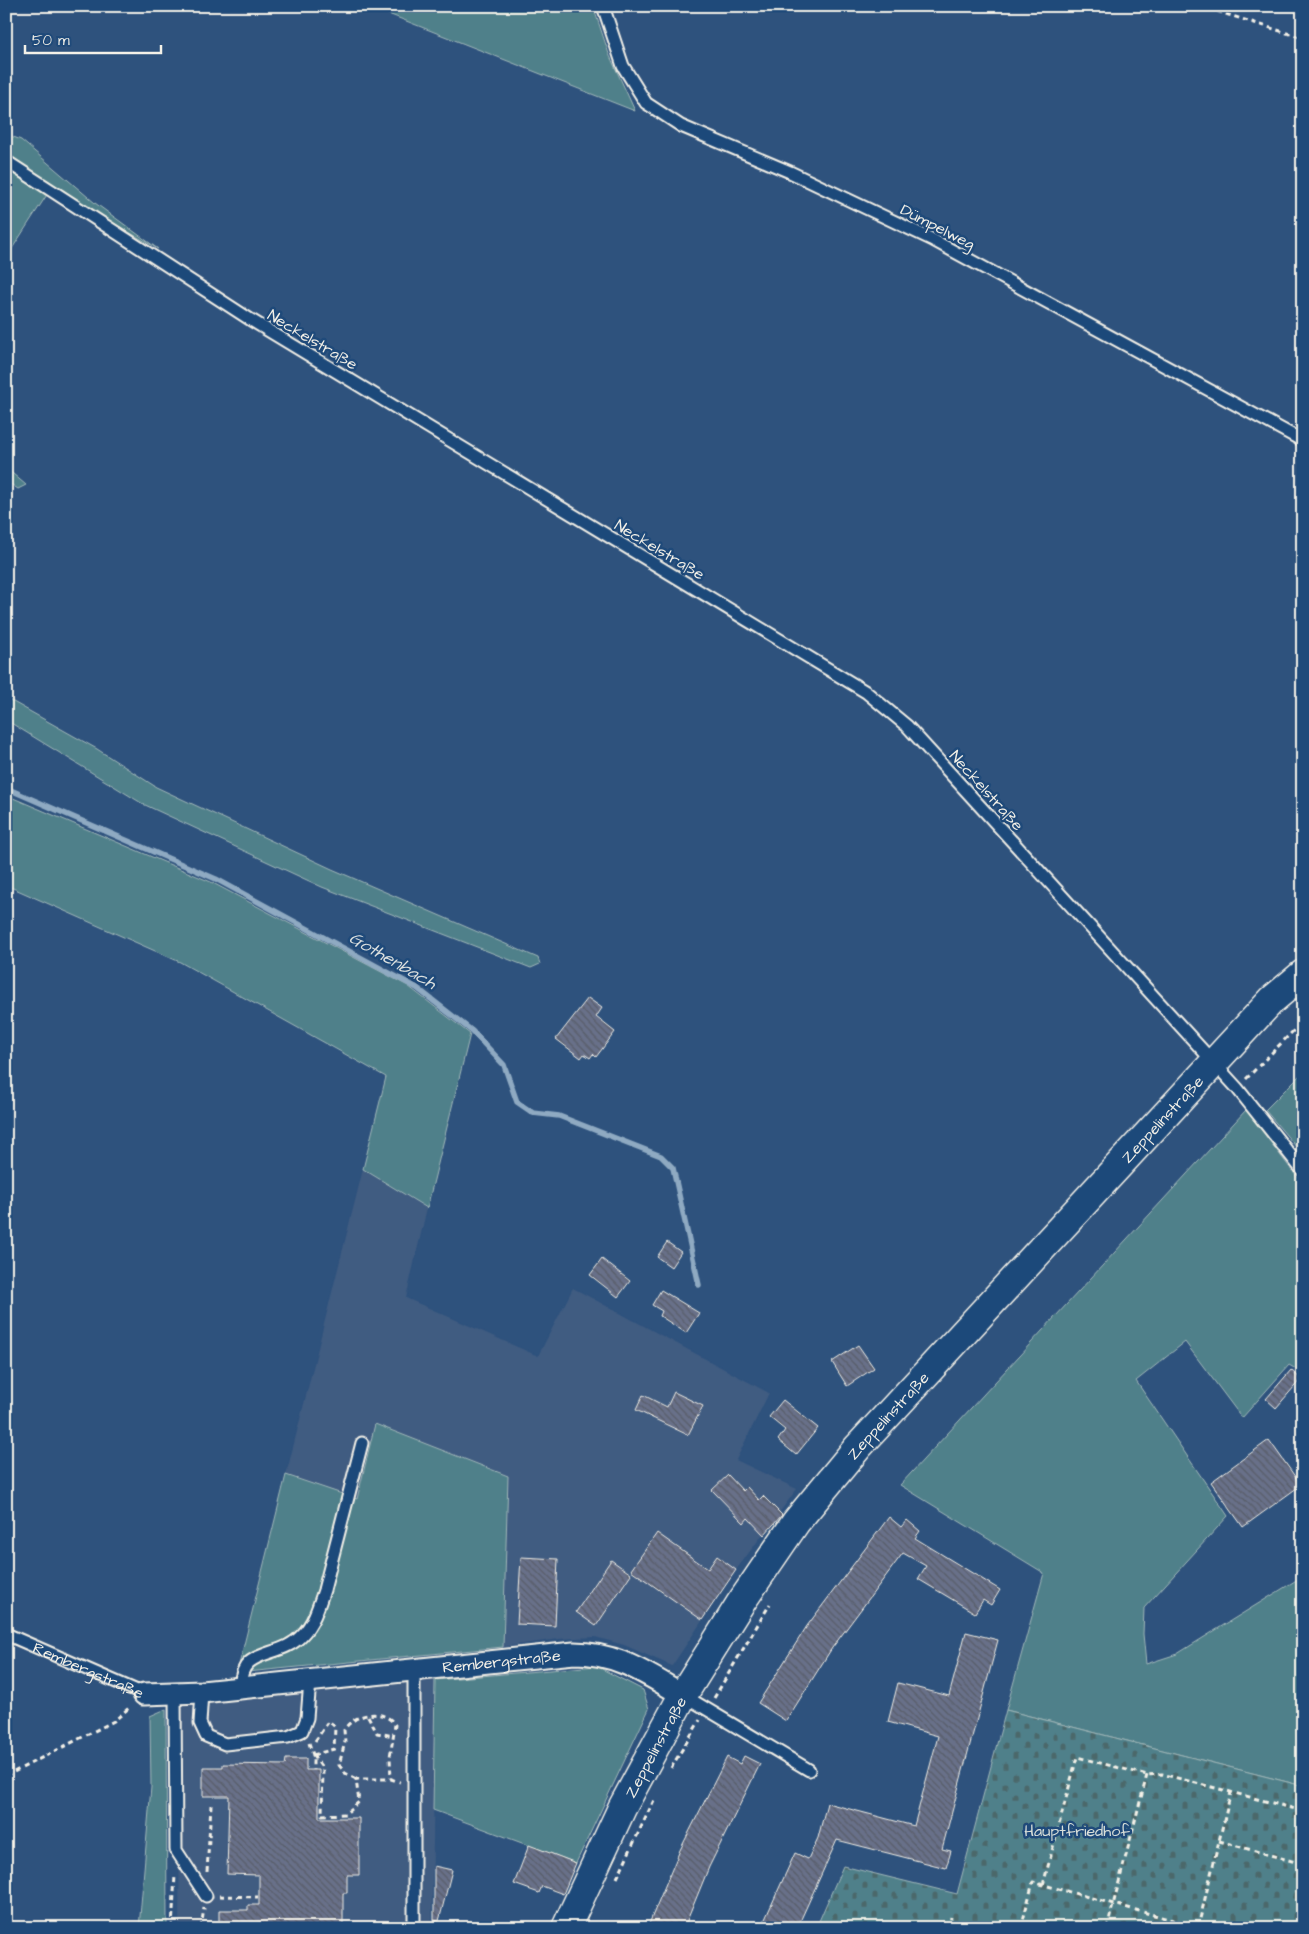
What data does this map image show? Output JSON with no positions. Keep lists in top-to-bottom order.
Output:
{
  "streets": {
    "main road": ["Zeppelinstraße"],
    "street": ["Rembergstraße"],
    "lane": ["Dümpelweg", "Neckelstraße"]
  },
  "crossings": [
    ["Neckelstraße", "Zeppelinstraße"],
    ["Zeppelinstraße", "Rembergstraße"]
  ],
  "water": ["Gothenbach"],
  "parks": ["Hauptfriedhof"],
  "scale_bar": "50 m"
}
